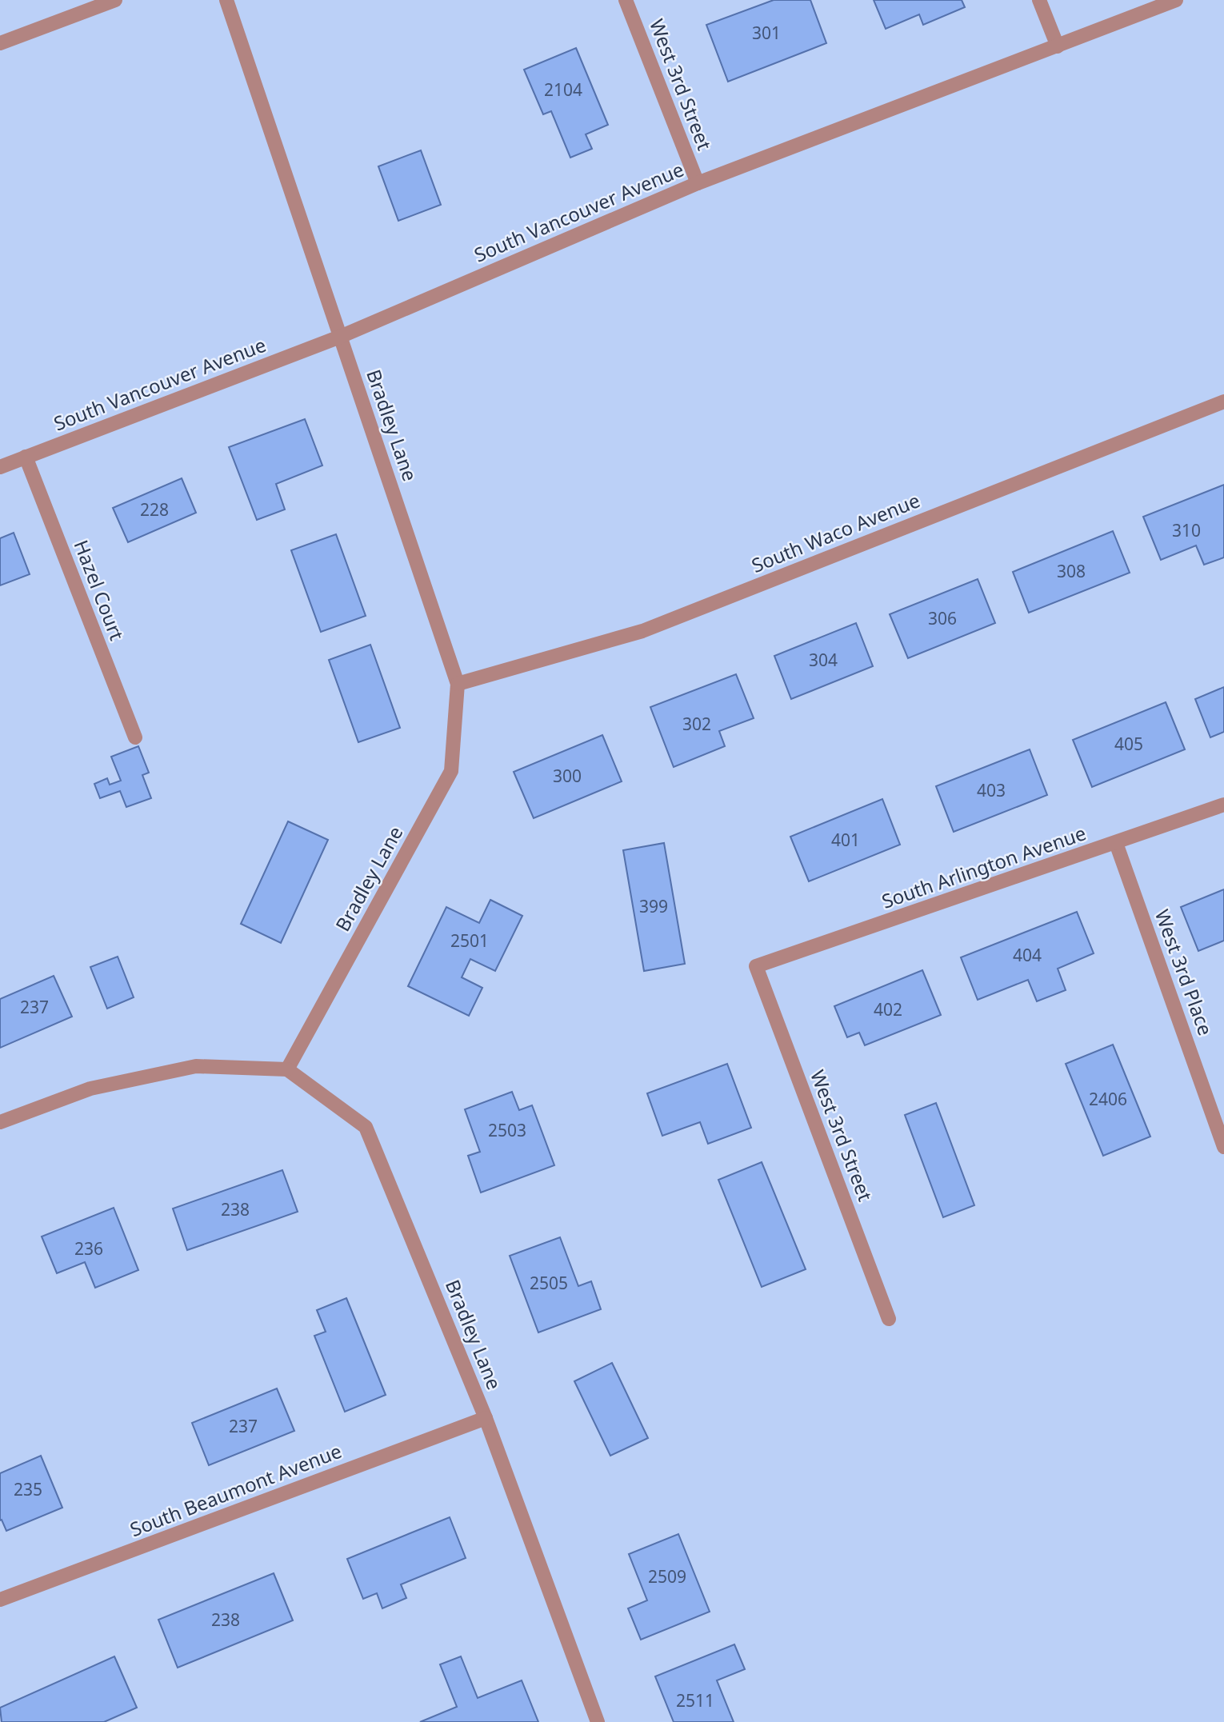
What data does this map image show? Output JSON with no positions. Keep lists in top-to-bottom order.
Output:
{
  "streets": {
    "street": [
      "West 3rd Street",
      "South Vancouver Avenue",
      "Bradley Lane",
      "South Waco Avenue",
      "Hazel Court",
      "South Arlington Avenue",
      "West 3rd Place",
      "South Beaumont Avenue"
    ]
  },
  "crossings": [
    ["West 3rd Street", "South Vancouver Avenue"],
    ["West 3rd Street", "South Arlington Avenue"],
    ["South Vancouver Avenue", "Bradley Lane"],
    ["South Vancouver Avenue", "Hazel Court"],
    ["Bradley Lane", "South Waco Avenue"],
    ["Bradley Lane", "South Beaumont Avenue"],
    ["South Arlington Avenue", "West 3rd Place"]
  ],
  "house_numbers": [
    "301",
    "2104",
    "228",
    "310",
    "308",
    "306",
    "304",
    "302",
    "405",
    "300",
    "403",
    "401",
    "399",
    "2501",
    "404",
    "237",
    "402",
    "2406",
    "2503",
    "238",
    "236",
    "2505",
    "237",
    "235",
    "2509",
    "238",
    "2511"
  ]
}
